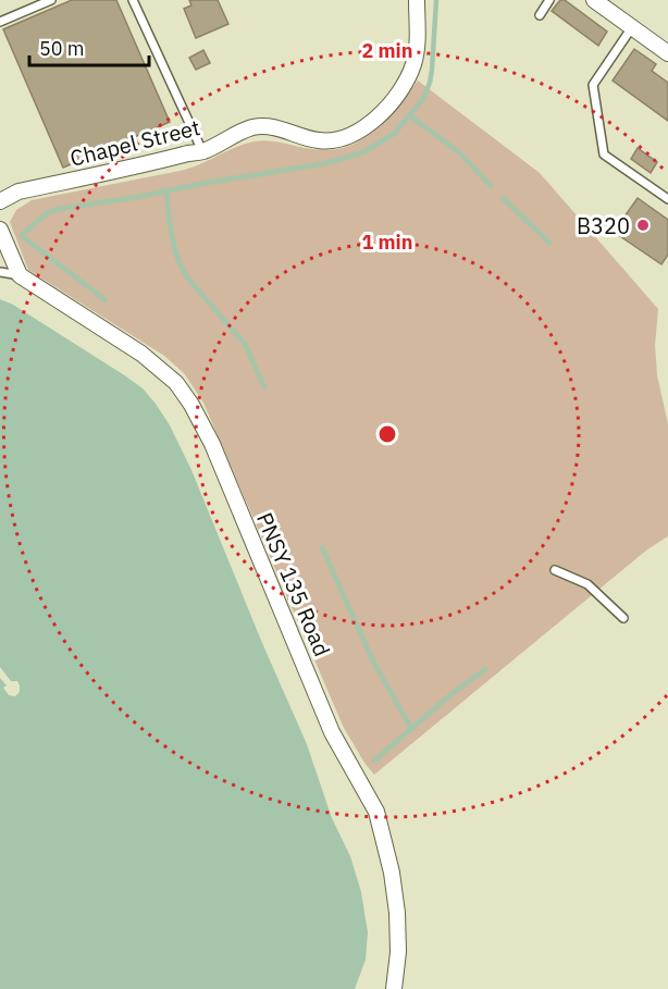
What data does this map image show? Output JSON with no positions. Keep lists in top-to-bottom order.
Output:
{
  "streets": {
    "street": ["Chapel Street", "PNSY 135 Road"]
  },
  "places": ["B320"],
  "scale_bar": "50 m",
  "rings": ["2 min", "1 min"]
}
